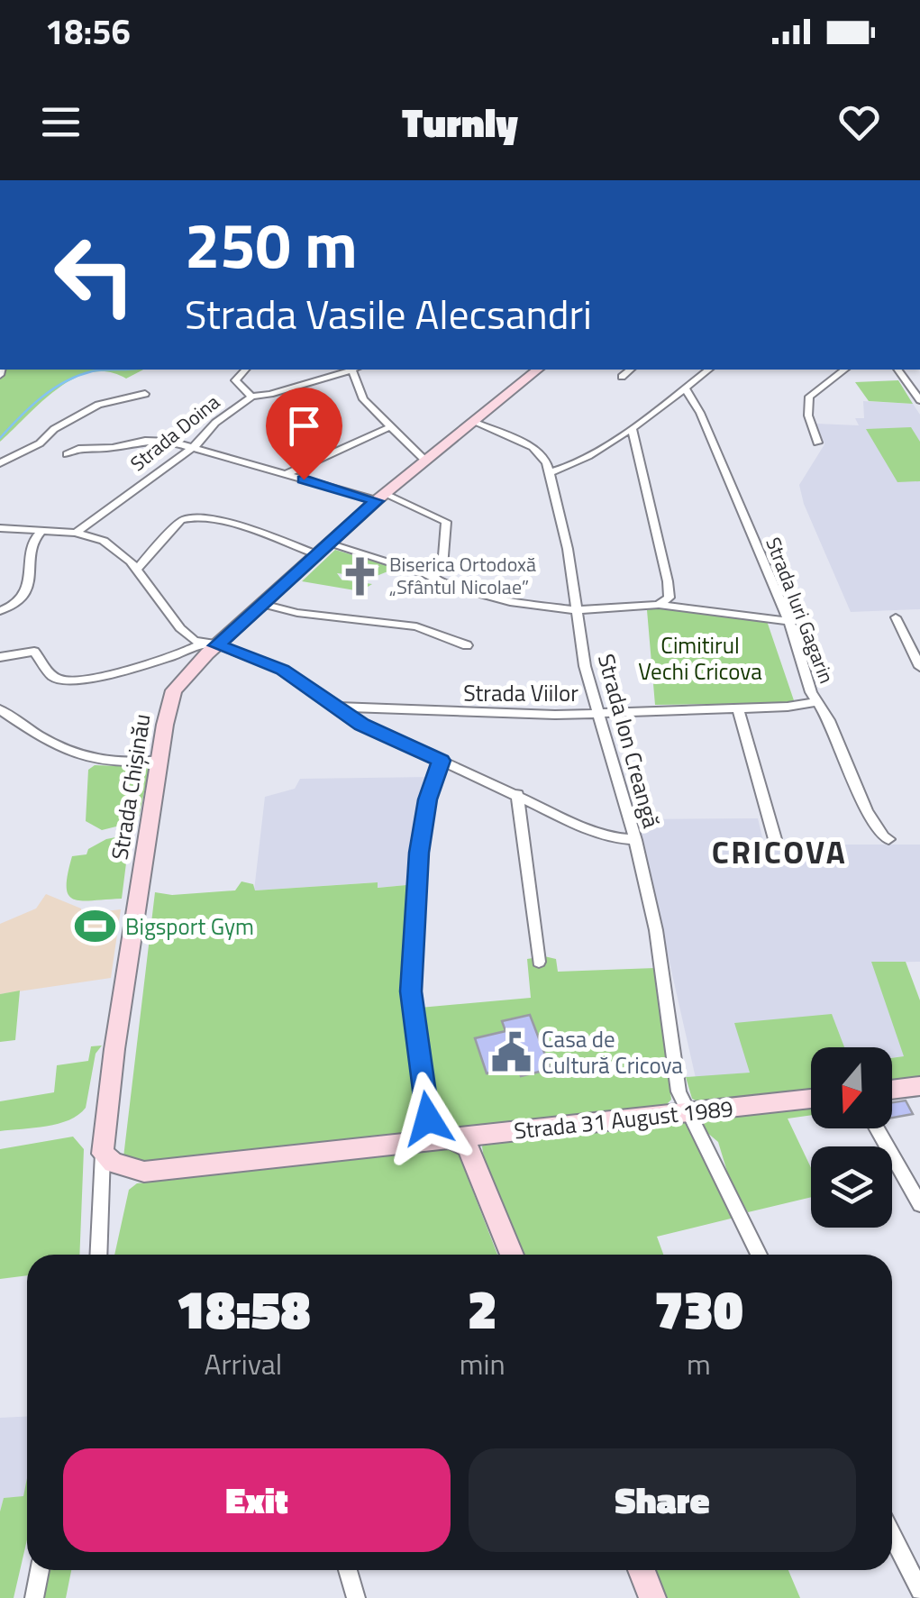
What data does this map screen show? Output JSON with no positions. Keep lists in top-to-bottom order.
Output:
{
  "streets": {
    "street": [
      "Strada Doina",
      "Strada Iuri Gagarin",
      "Strada Viilor",
      "Strada Ion Creangă",
      "Strada Chișinău",
      "Strada 31 August 1989"
    ]
  },
  "crossings": [
    ["Strada Iuri Gagarin", "Strada Viilor"],
    ["Strada Viilor", "Strada Ion Creangă"],
    ["Strada Ion Creangă", "Strada 31 August 1989"],
    ["Strada Chișinău", "Strada 31 August 1989"]
  ],
  "districts": ["CRICOVA"],
  "parks": ["Cimitirul Vechi Cricova"],
  "places": {
    "church": ["Biserica Ortodoxă „Sfântul Nicolae”"],
    "sports": ["Bigsport Gym"],
    "public building": ["Casa de Cultură Cricova"]
  },
  "north": "bottom",
  "page": {
    "status": "18:56",
    "header": "Turnly",
    "turn": ["250 m", "Strada Vasile Alecsandri"],
    "eta": [
      "18:58",
      "Arrival",
      "2",
      "min",
      "730",
      "m"
    ],
    "buttons": ["Exit", "Share"]
  }
}
